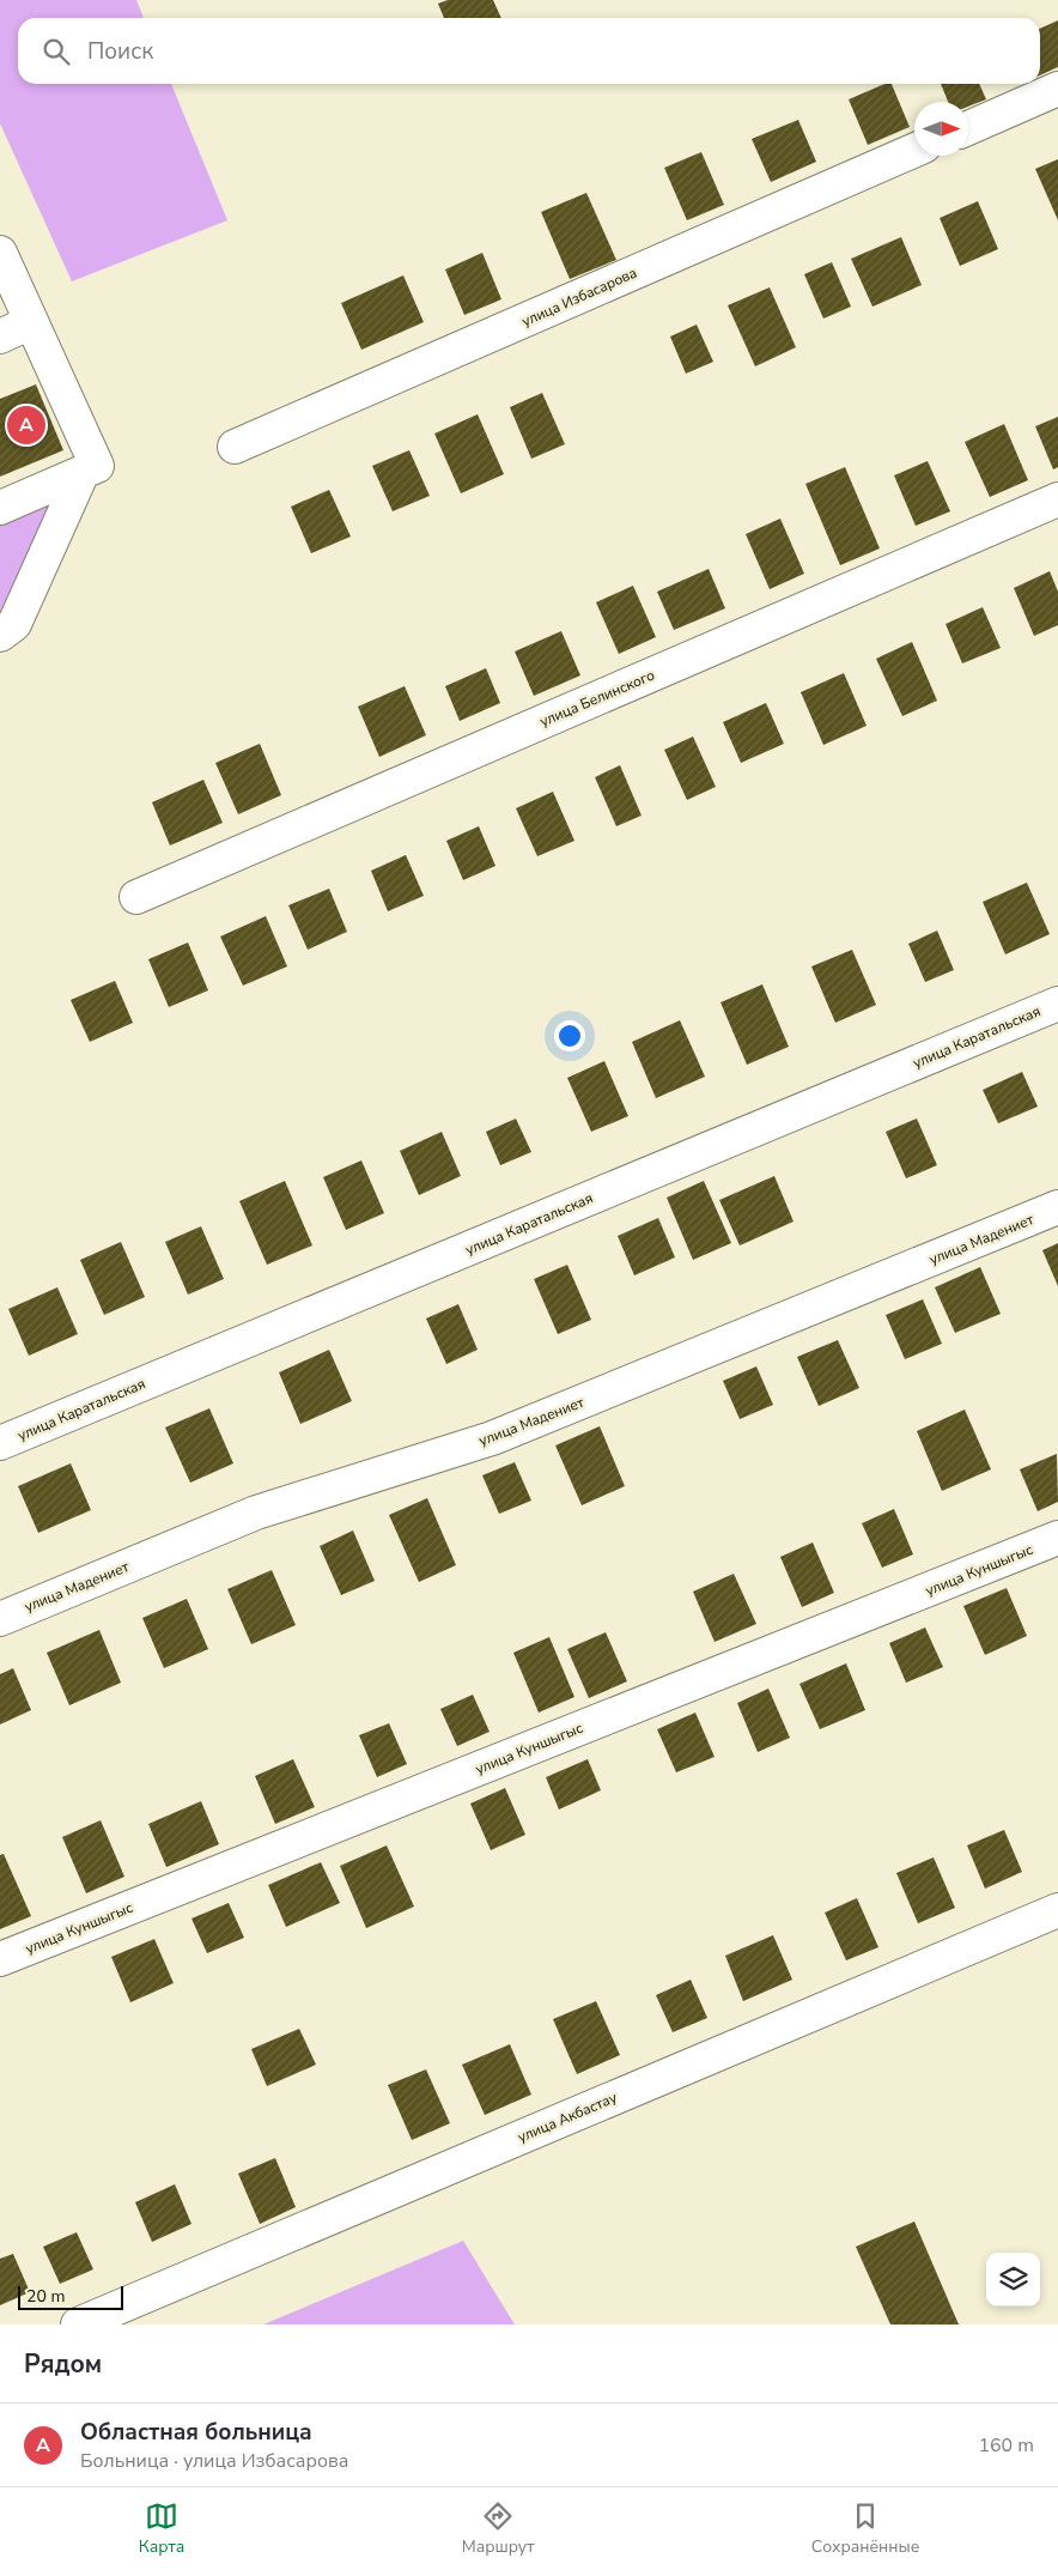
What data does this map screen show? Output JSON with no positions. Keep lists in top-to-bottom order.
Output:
{
  "streets": {
    "street": [
      "улица Избасарова",
      "улица Белинского",
      "улица Каратальская",
      "улица Мадениет",
      "улица Куншыгыс",
      "улица Акбастау"
    ]
  },
  "scale_bar": "20 m",
  "north": "right",
  "page": {
    "search": "Поиск",
    "pins": "A",
    "scale": "20 m",
    "heading": "Рядом",
    "list": [
      {
        "mark": "A",
        "name": "Областная больница",
        "note": "Больница · улица Избасарова",
        "value": "160 m"
      }
    ],
    "nav": ["Карта", "Маршрут", "Сохранённые"]
  }
}
